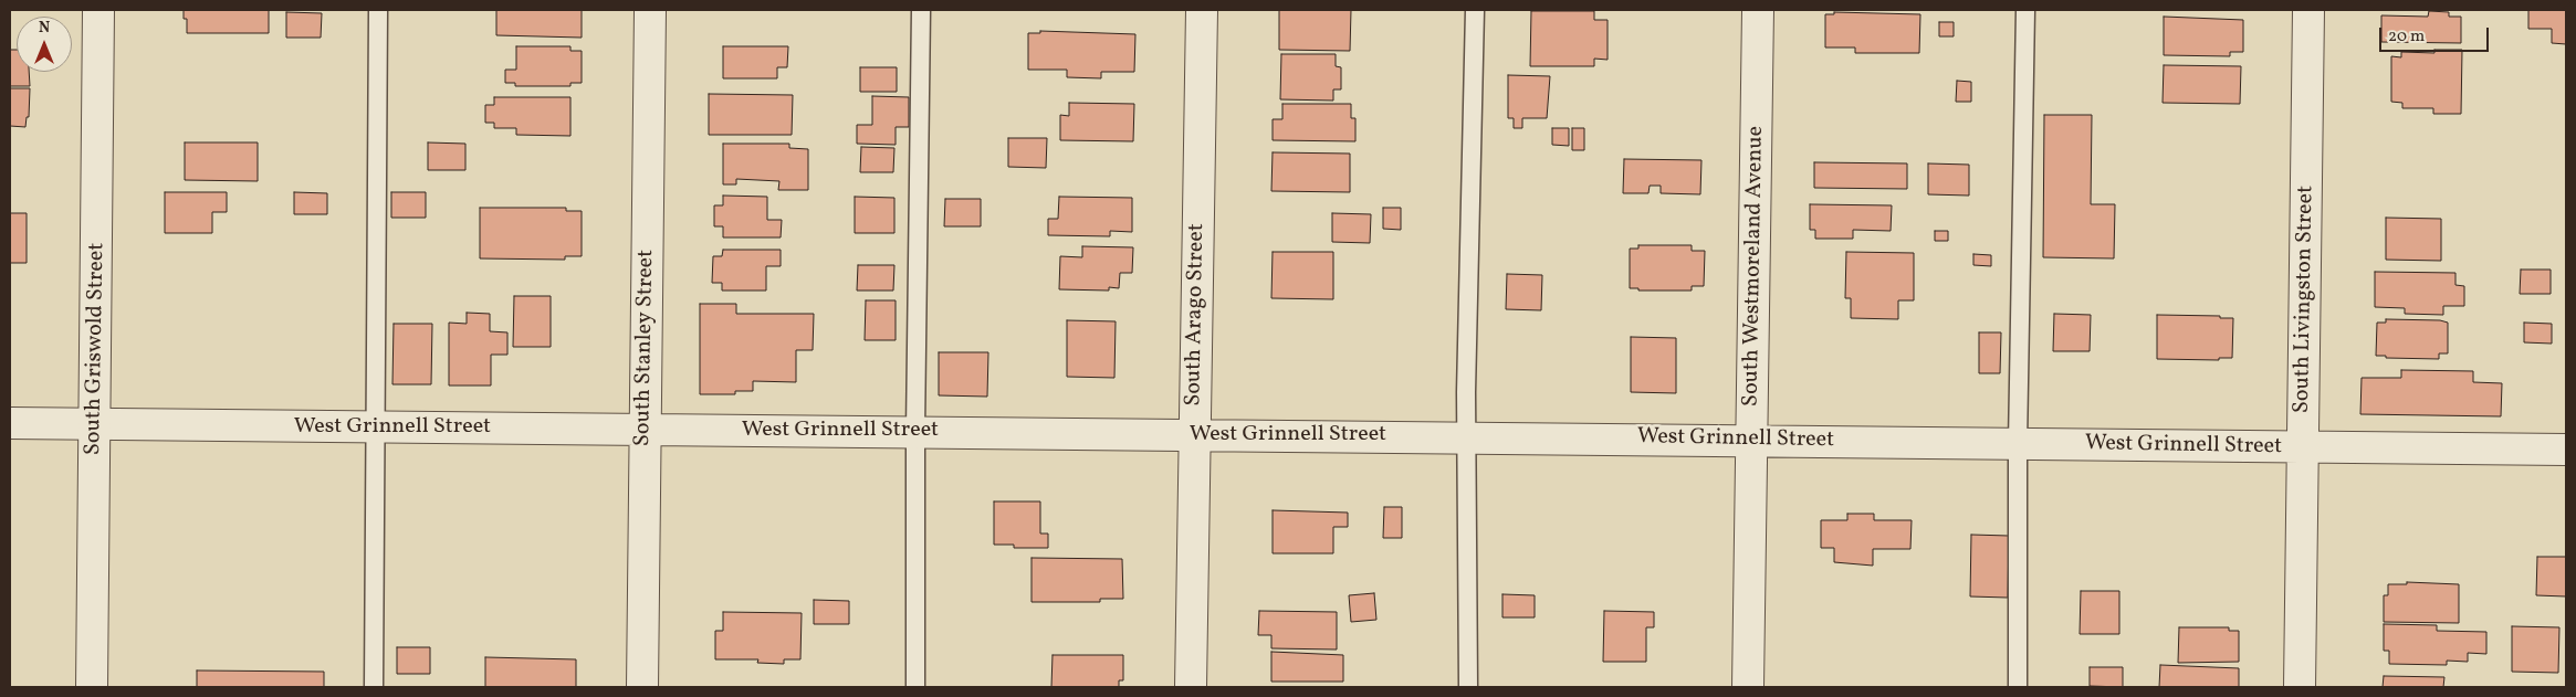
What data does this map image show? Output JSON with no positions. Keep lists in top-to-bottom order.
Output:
{
  "streets": {
    "street": [
      "South Westmoreland Avenue",
      "South Livingston Street",
      "South Arago Street",
      "South Stanley Street",
      "South Griswold Street",
      "West Grinnell Street"
    ]
  },
  "crossings": [
    ["South Westmoreland Avenue", "West Grinnell Street"],
    ["South Livingston Street", "West Grinnell Street"],
    ["South Arago Street", "West Grinnell Street"],
    ["South Stanley Street", "West Grinnell Street"],
    ["South Griswold Street", "West Grinnell Street"]
  ],
  "scale_bar": "20 m",
  "north": "top"
}
